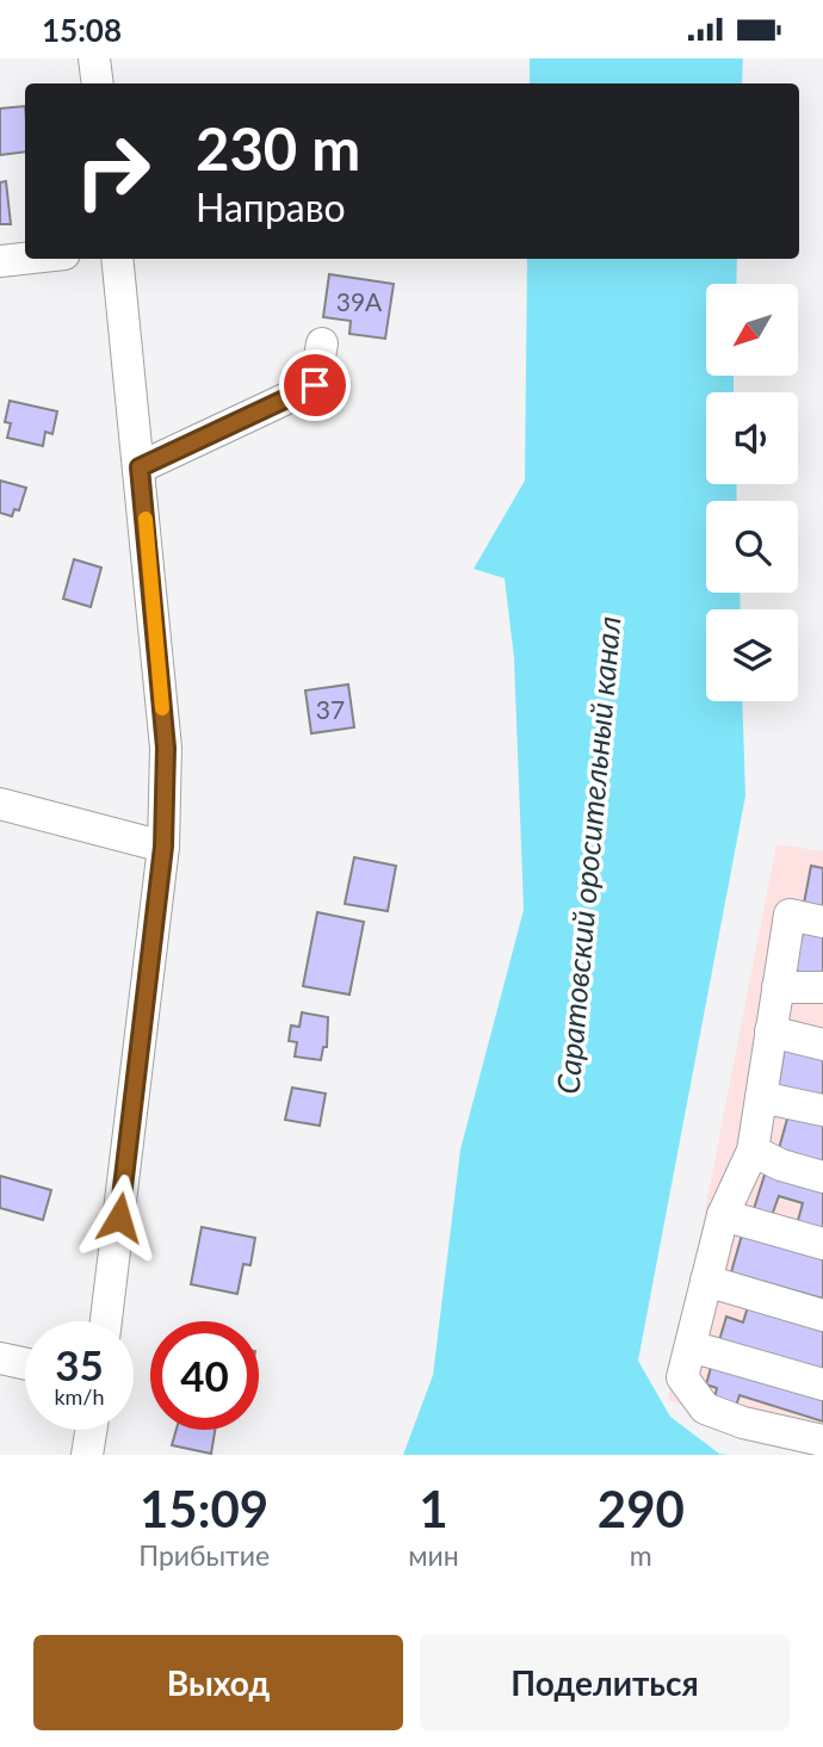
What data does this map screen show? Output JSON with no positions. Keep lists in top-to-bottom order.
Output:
{
  "water": ["Саратовский оросительный канал"],
  "house_numbers": ["39А", "37"],
  "north": "bottom left",
  "page": {
    "status": "15:08",
    "turn": ["230 m", "Направо"],
    "speed": "35 km/h",
    "limit": "40",
    "eta": [
      "15:09",
      "Прибытие",
      "1",
      "мин",
      "290",
      "m"
    ],
    "buttons": ["Выход", "Поделиться"]
  }
}
